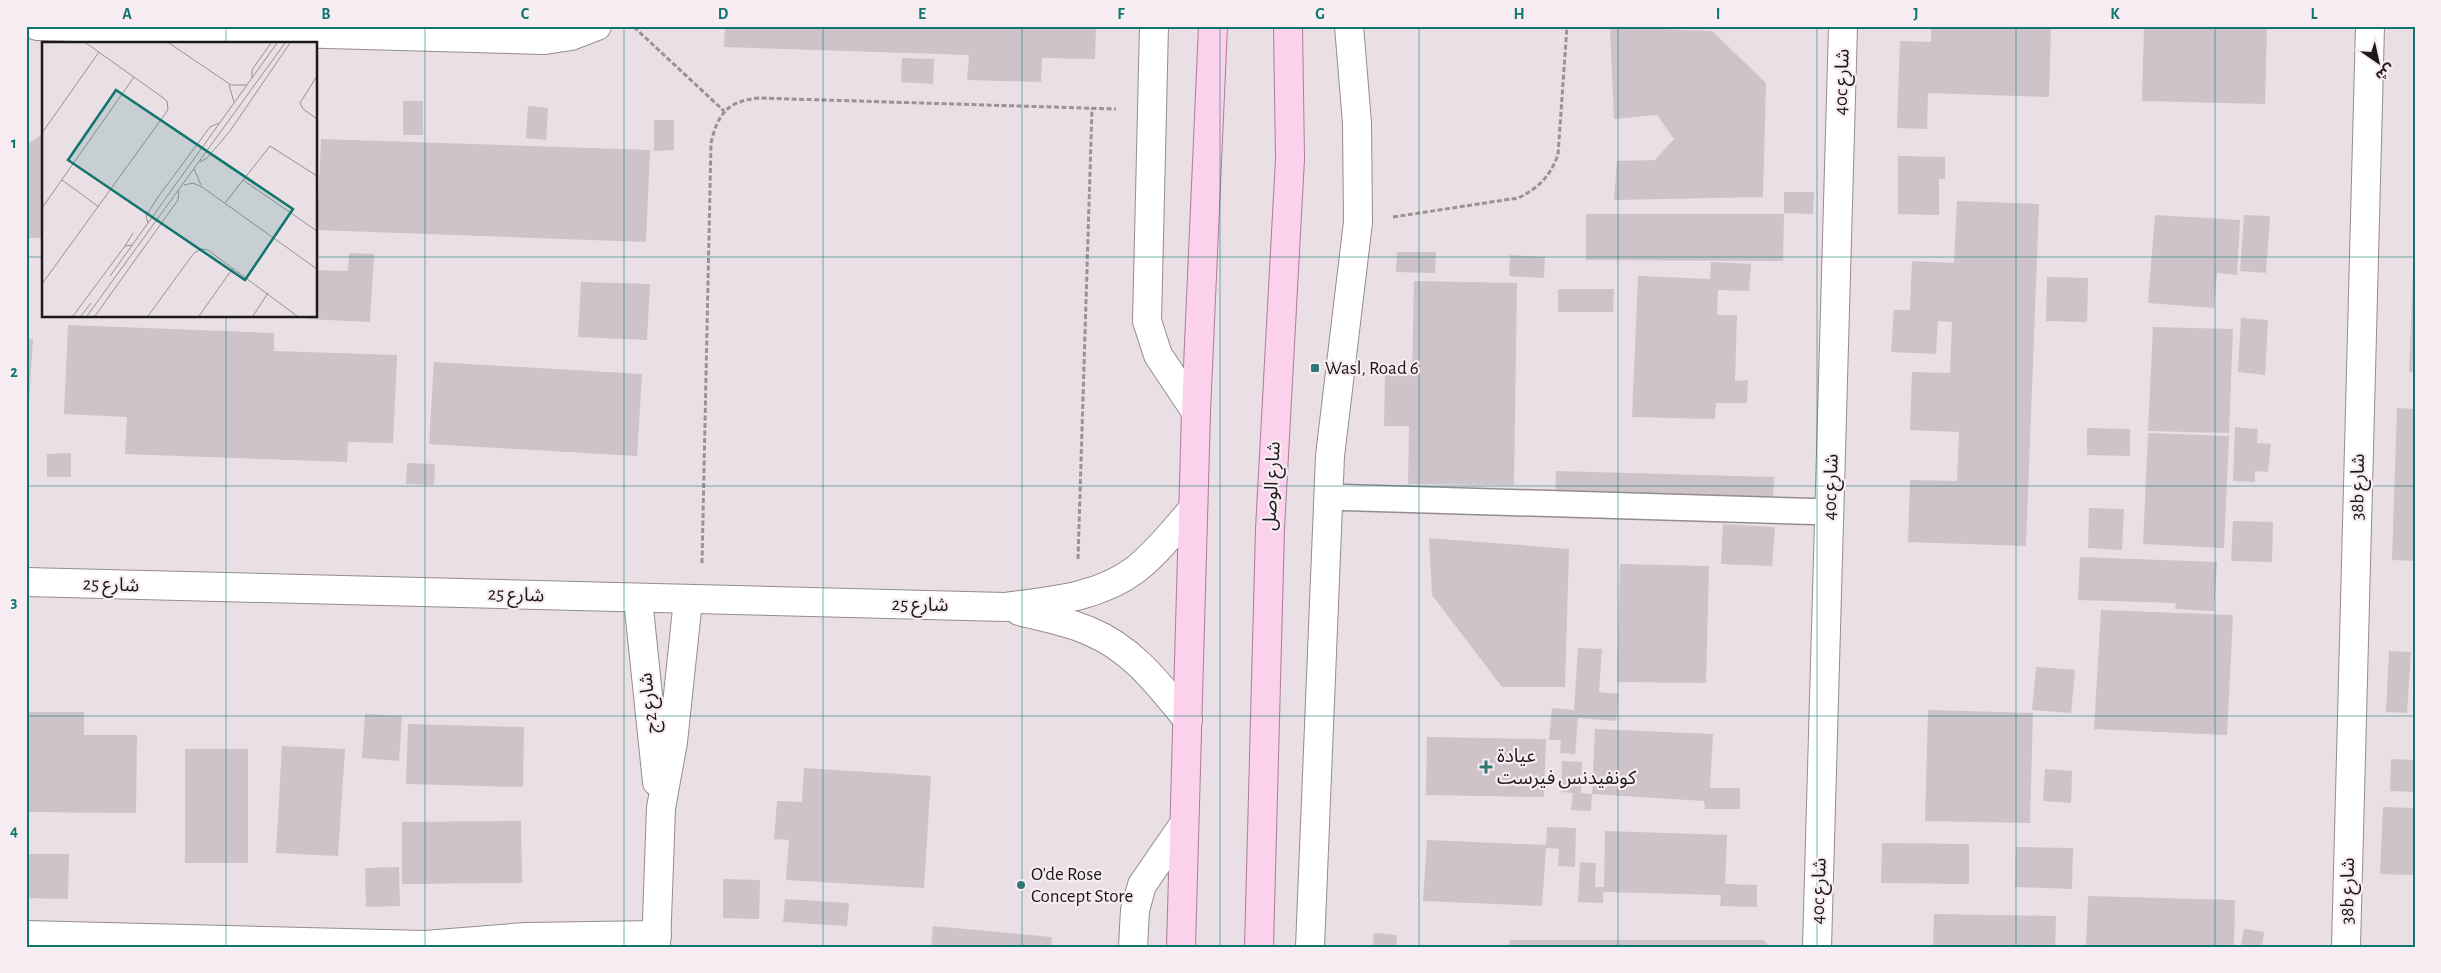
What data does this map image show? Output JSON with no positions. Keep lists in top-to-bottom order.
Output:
{
  "streets": {
    "main road": ["شارع الوصل"],
    "street": [
      "40c شارع",
      "38b شارع",
      "شارع 25",
      "شارع 2ج"
    ]
  },
  "crossings": [
    ["شارع 25", "شارع 2ج"]
  ],
  "places": {
    "transit": ["Wasl, Road 6"],
    "health": ["عيادة كونفيدنس فيرست"],
    "other": ["O'de Rose Concept Store"]
  },
  "north": "bottom right",
  "grid": {
    "columns": [
      "A",
      "B",
      "C",
      "D",
      "E",
      "F",
      "G",
      "H",
      "I",
      "J",
      "K",
      "L"
    ],
    "rows": [
      "1",
      "2",
      "3",
      "4"
    ]
  }
}
